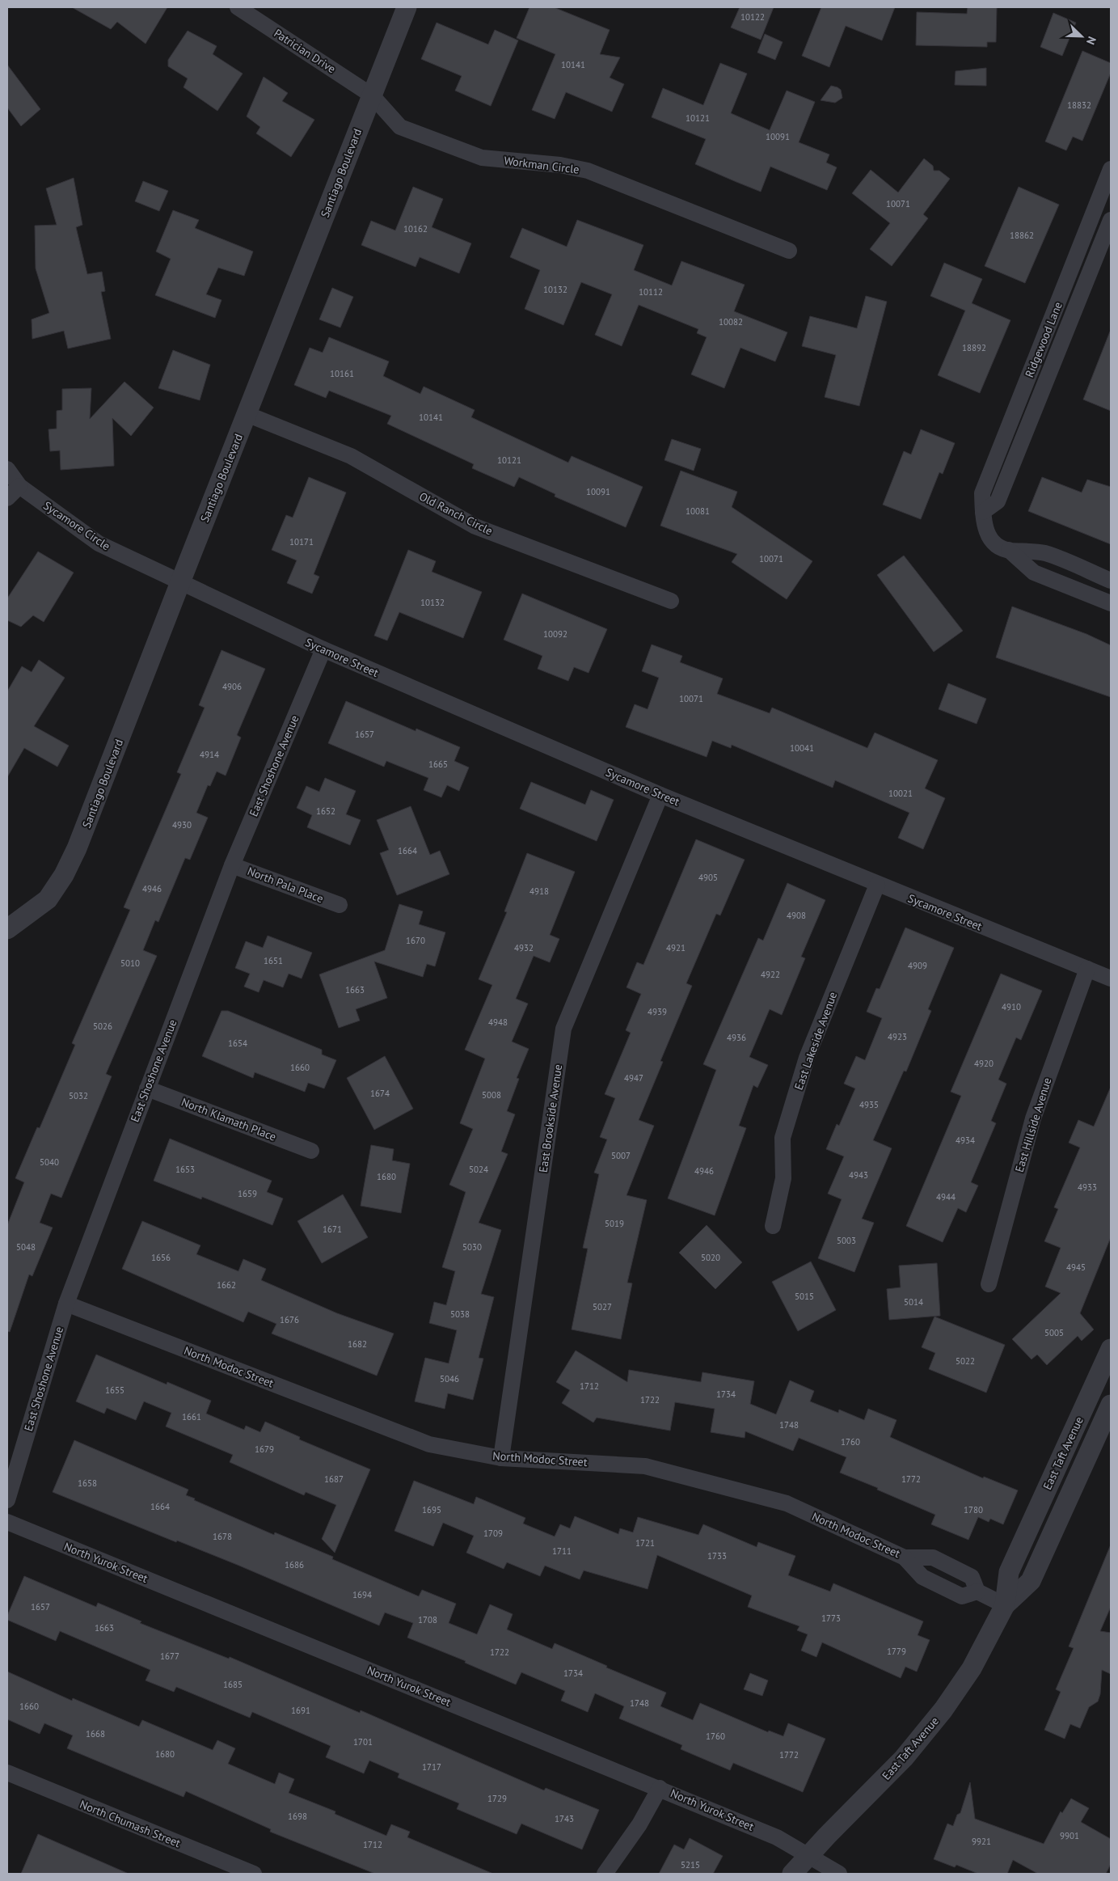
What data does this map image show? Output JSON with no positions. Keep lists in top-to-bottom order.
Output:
{
  "streets": {
    "street": [
      "Patrician Drive",
      "Workman Circle",
      "Santiago Boulevard",
      "Ridgewood Lane",
      "Old Ranch Circle",
      "Sycamore Circle",
      "Sycamore Street",
      "East Shoshone Avenue",
      "North Pala Place",
      "East Lakeside Avenue",
      "East Brookside Avenue",
      "North Klamath Place",
      "East Hillside Avenue",
      "North Modoc Street",
      "East Taft Avenue",
      "North Yurok Street",
      "North Chumash Street"
    ]
  },
  "crossings": [
    ["Patrician Drive", "Workman Circle"],
    ["Patrician Drive", "Santiago Boulevard"],
    ["Workman Circle", "Santiago Boulevard"],
    ["Santiago Boulevard", "Old Ranch Circle"],
    ["Santiago Boulevard", "Sycamore Circle"],
    ["Santiago Boulevard", "Sycamore Street"],
    ["Sycamore Circle", "Sycamore Street"],
    ["Sycamore Street", "East Shoshone Avenue"],
    ["Sycamore Street", "East Lakeside Avenue"],
    ["Sycamore Street", "East Brookside Avenue"],
    ["Sycamore Street", "East Hillside Avenue"],
    ["East Shoshone Avenue", "North Pala Place"],
    ["East Shoshone Avenue", "North Klamath Place"],
    ["East Shoshone Avenue", "North Modoc Street"],
    ["East Brookside Avenue", "North Modoc Street"],
    ["East Taft Avenue", "North Yurok Street"]
  ],
  "house_numbers": [
    "10122",
    "10141",
    "18832",
    "10121",
    "10091",
    "10071",
    "10162",
    "18862",
    "10132",
    "10112",
    "10082",
    "18892",
    "10161",
    "10141",
    "10121",
    "10091",
    "10081",
    "10171",
    "10071",
    "10132",
    "10092",
    "4906",
    "10071",
    "1657",
    "10041",
    "4914",
    "1665",
    "10021",
    "1652",
    "4930",
    "1664",
    "4905",
    "4946",
    "4918",
    "4908",
    "1670",
    "4932",
    "4921",
    "1651",
    "5010",
    "4909",
    "4922",
    "1663",
    "4910",
    "4939",
    "4948",
    "5026",
    "4923",
    "4936",
    "1654",
    "4920",
    "1660",
    "4947",
    "1674",
    "5008",
    "5032",
    "4935",
    "4934",
    "5007",
    "5040",
    "1653",
    "5024",
    "4946",
    "4943",
    "1680",
    "4933",
    "1659",
    "4944",
    "5019",
    "1671",
    "5003",
    "5048",
    "5030",
    "1656",
    "5020",
    "4945",
    "1662",
    "5015",
    "5014",
    "5027",
    "5038",
    "1676",
    "5005",
    "1682",
    "5022",
    "5046",
    "1712",
    "1655",
    "1734",
    "1722",
    "1661",
    "1748",
    "1760",
    "1679",
    "1687",
    "1772",
    "1658",
    "1664",
    "1695",
    "1780",
    "1709",
    "1678",
    "1721",
    "1711",
    "1733",
    "1686",
    "1694",
    "1657",
    "1773",
    "1708",
    "1663",
    "1779",
    "1722",
    "1677",
    "1734",
    "1685",
    "1748",
    "1660",
    "1691",
    "1668",
    "1760",
    "1701",
    "1680",
    "1772",
    "1717",
    "1729",
    "1698",
    "1743",
    "9901",
    "9921",
    "1712",
    "5215"
  ],
  "north": "bottom right"
}
